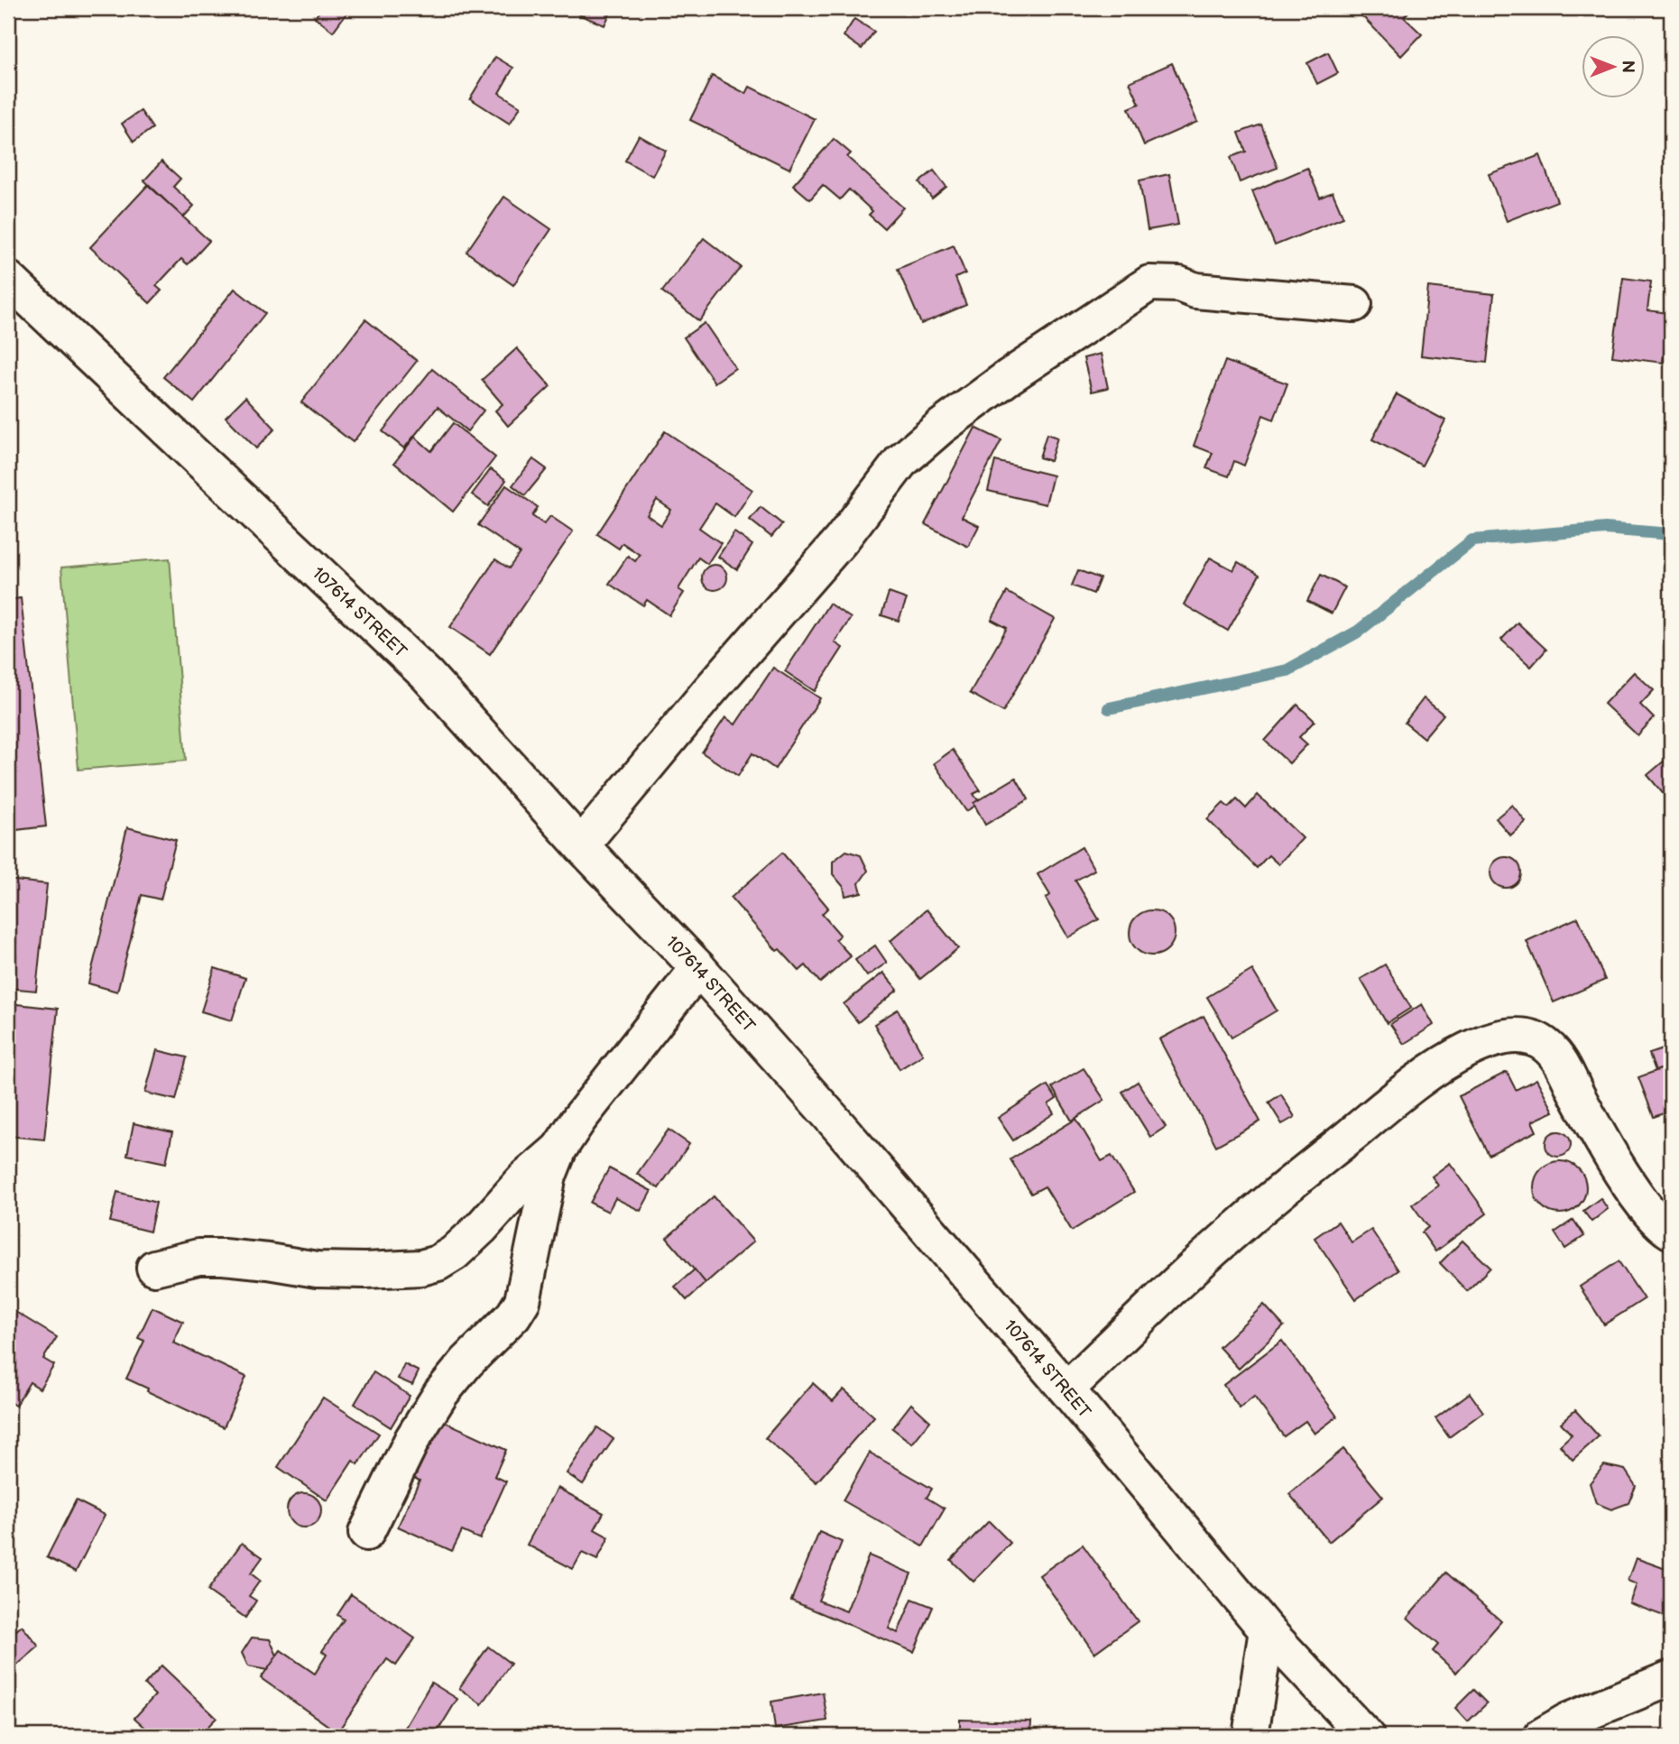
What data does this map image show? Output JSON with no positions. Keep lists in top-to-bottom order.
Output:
{
  "streets": {
    "street": ["107614 STREET"]
  },
  "north": "right"
}
